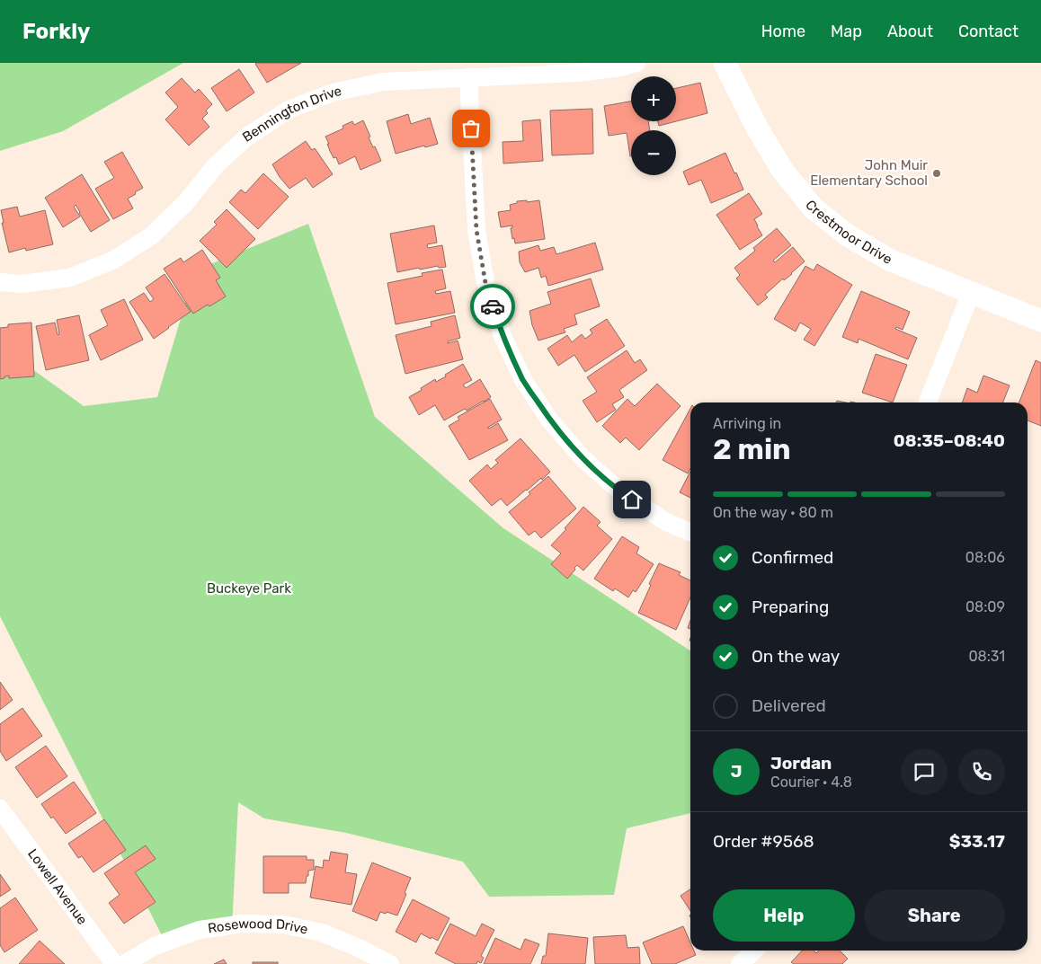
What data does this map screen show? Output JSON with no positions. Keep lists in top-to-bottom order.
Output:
{
  "streets": {
    "street": [
      "Bennington Drive",
      "Crestmoor Drive",
      "Lowell Avenue",
      "Rosewood Drive"
    ]
  },
  "parks": ["Buckeye Park"],
  "places": ["John Muir Elementary School"],
  "page": {
    "header": "Forkly",
    "nav": [
      "Home",
      "Map",
      "About",
      "Contact"
    ],
    "map_buttons": ["+", "−"],
    "heading": ["2 min", "Arriving in", "08:35–08:40"],
    "panel": [
      "Jordan",
      "Courier · 4.8",
      "Order #9568",
      "$33.17"
    ],
    "bar": "On the way · 80 m",
    "list": [
      ["Confirmed", "08:06"],
      ["Preparing", "08:09"],
      ["On the way", "08:31"],
      "Delivered"
    ],
    "round": "J",
    "buttons": ["Help", "Share"]
  }
}
